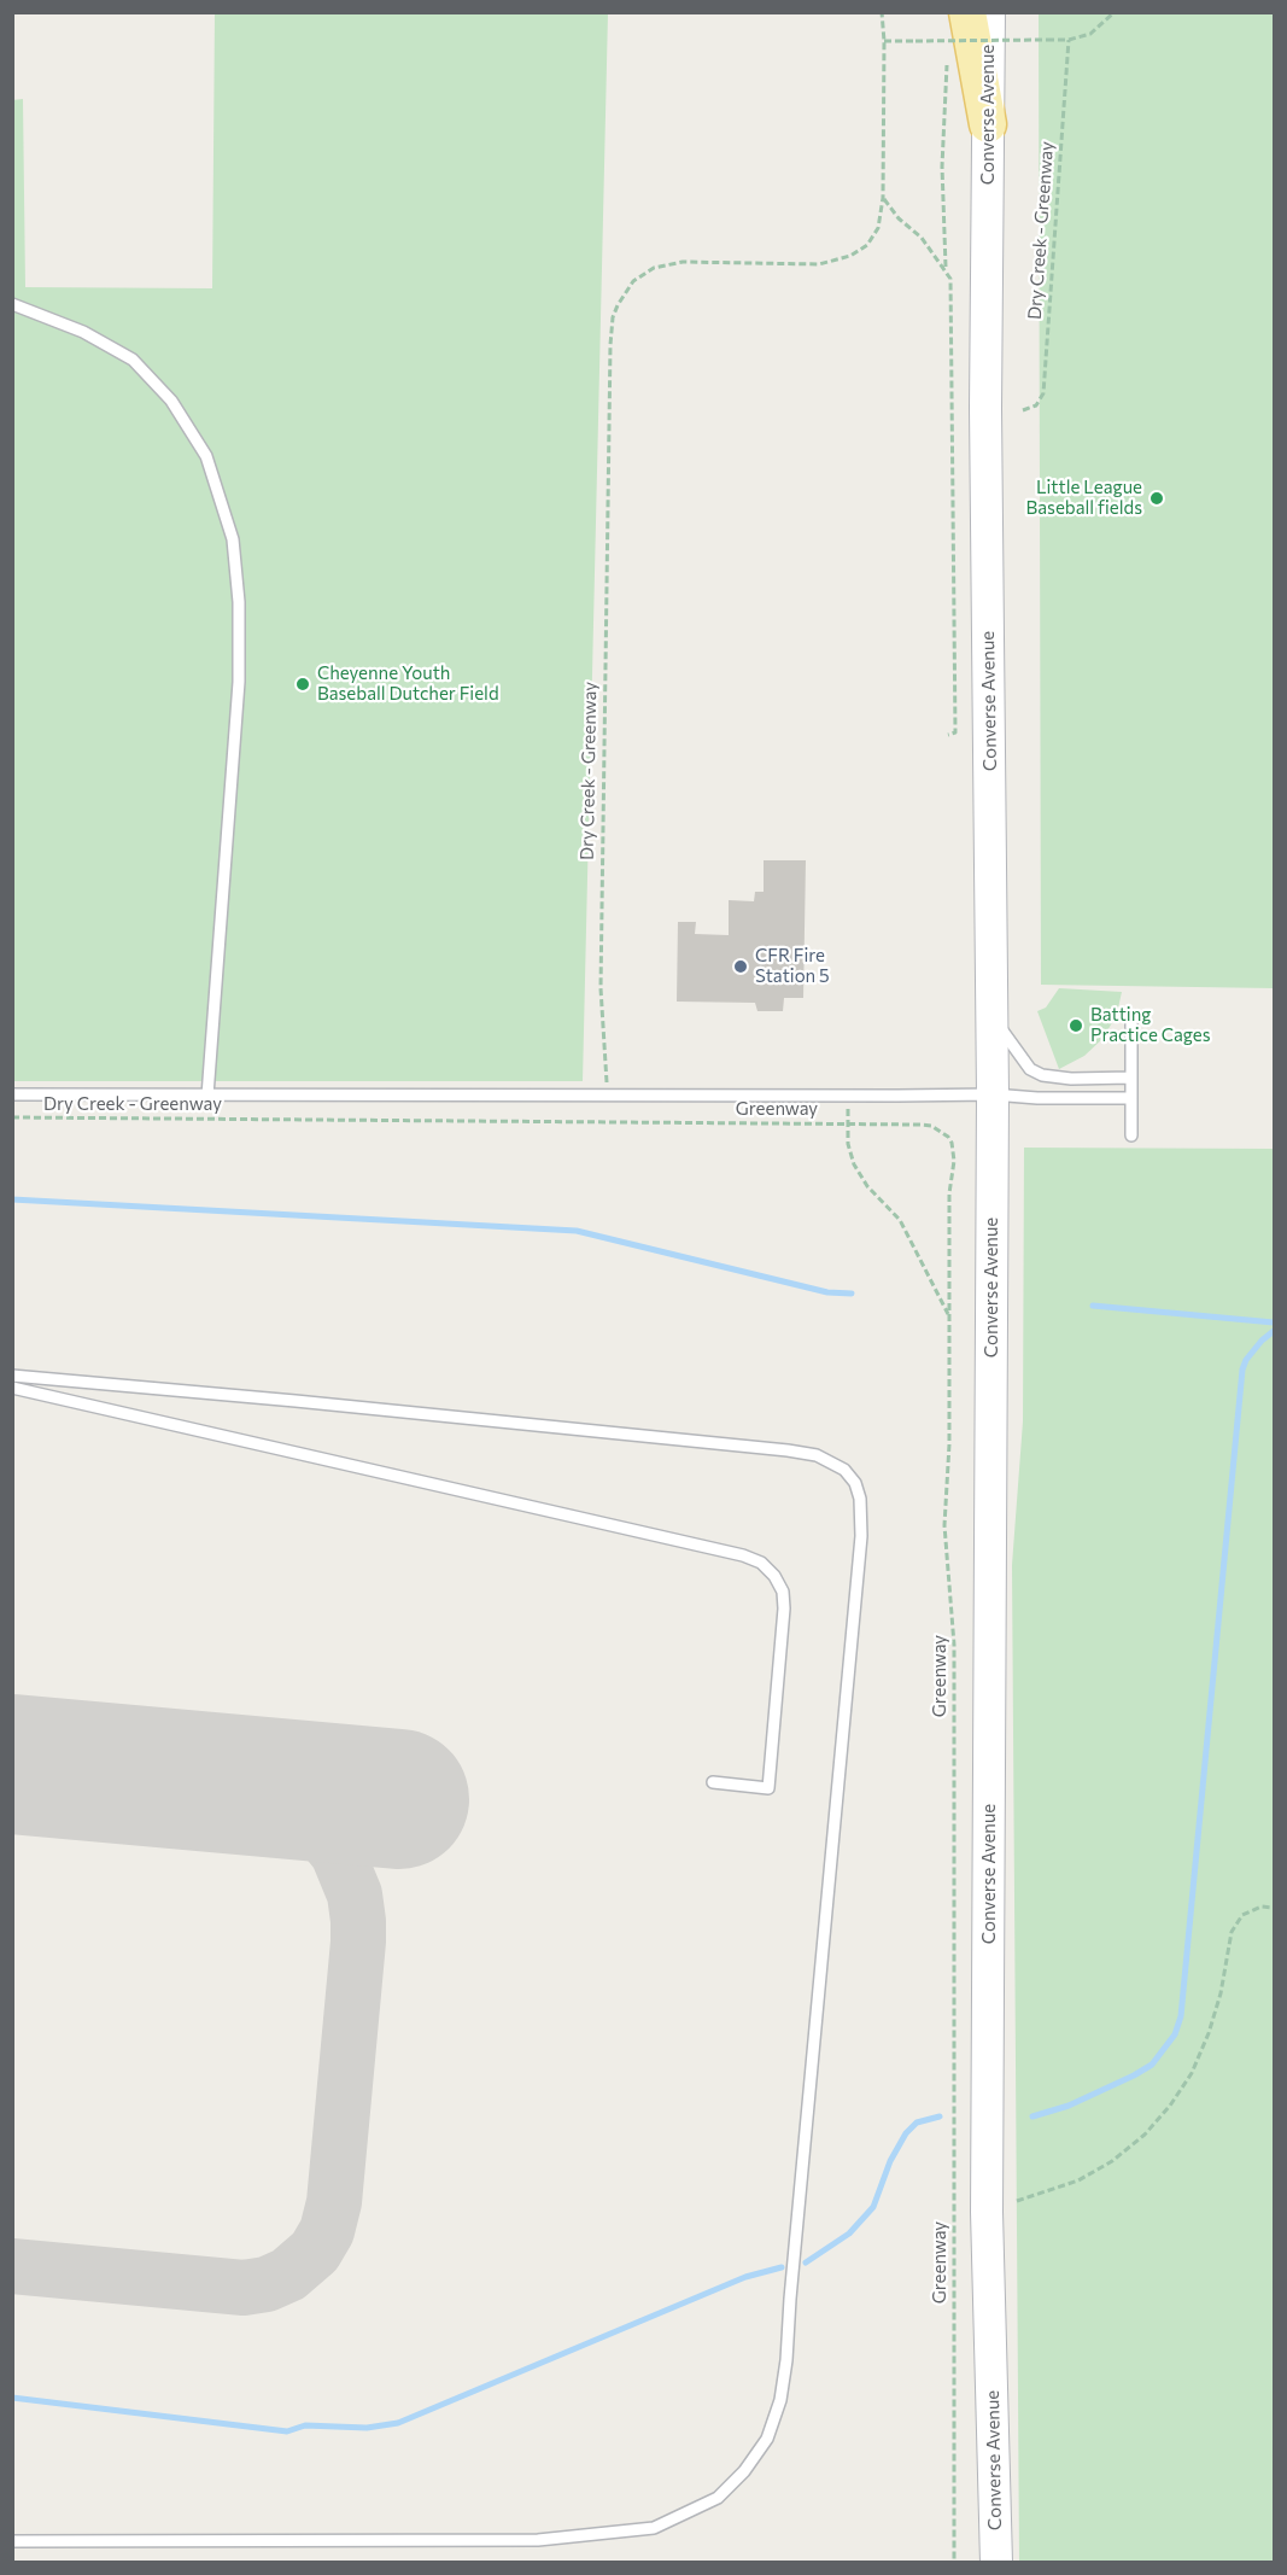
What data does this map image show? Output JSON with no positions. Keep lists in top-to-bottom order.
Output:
{
  "streets": {
    "main road": ["Converse Avenue"],
    "path": ["Dry Creek - Greenway", "Greenway"]
  },
  "crossings": [
    ["Dry Creek - Greenway", "Greenway"]
  ],
  "places": [
    "Little League Baseball fields",
    "Cheyenne Youth Baseball Dutcher Field",
    "CFR Fire Station 5",
    "Batting Practice Cages"
  ]
}
